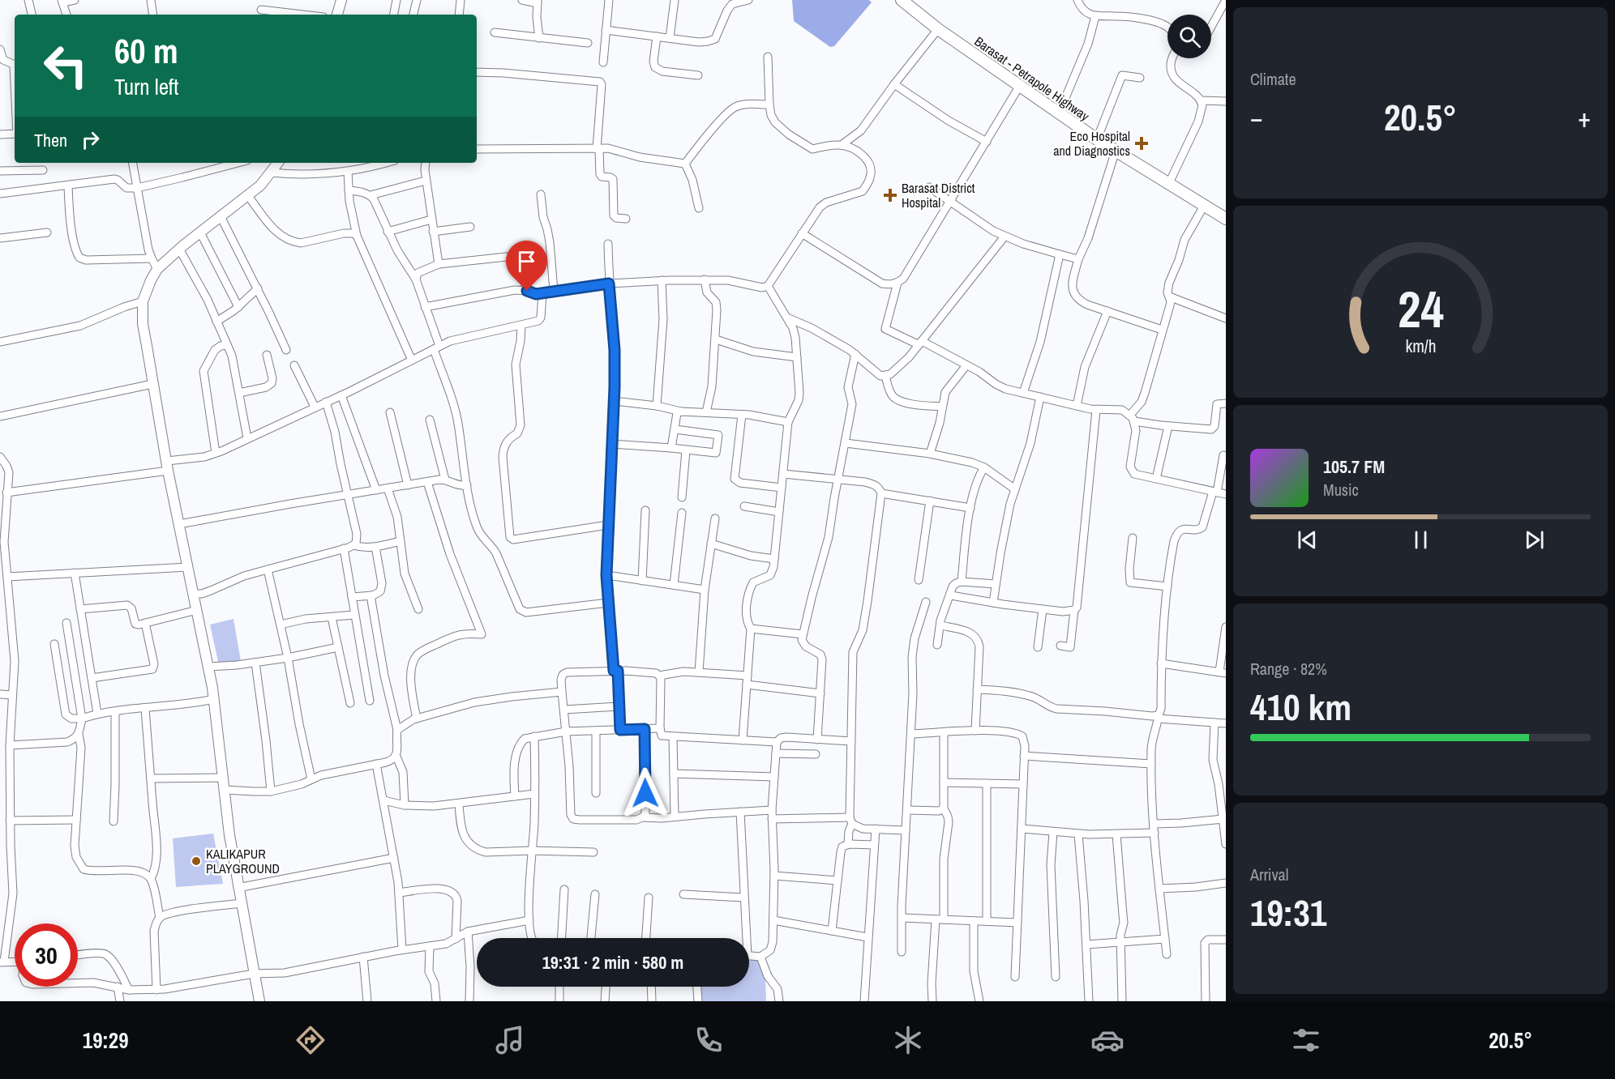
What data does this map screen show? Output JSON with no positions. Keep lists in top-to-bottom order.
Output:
{
  "streets": {
    "highway": ["Barasat - Petrapole Highway"]
  },
  "places": {
    "health": ["Eco Hospital and Diagnostics", "Barasat District Hospital"],
    "other": ["KALIKAPUR PLAYGROUND"]
  },
  "page": {
    "tile": [
      "Climate",
      ["Range · 82%", "410 km"],
      ["Arrival", "19:31"]
    ],
    "turn": ["60 m", "Turn left"],
    "heat": ["−", "20.5°", "+"],
    "then": "Then",
    "song": ["105.7 FM", "Music"],
    "limit": "30",
    "trip": "19:31 · 2 min · 580 m",
    "tabs": ["19:29", "20.5°"],
    "gauge": ["24", "km/h"]
  }
}
